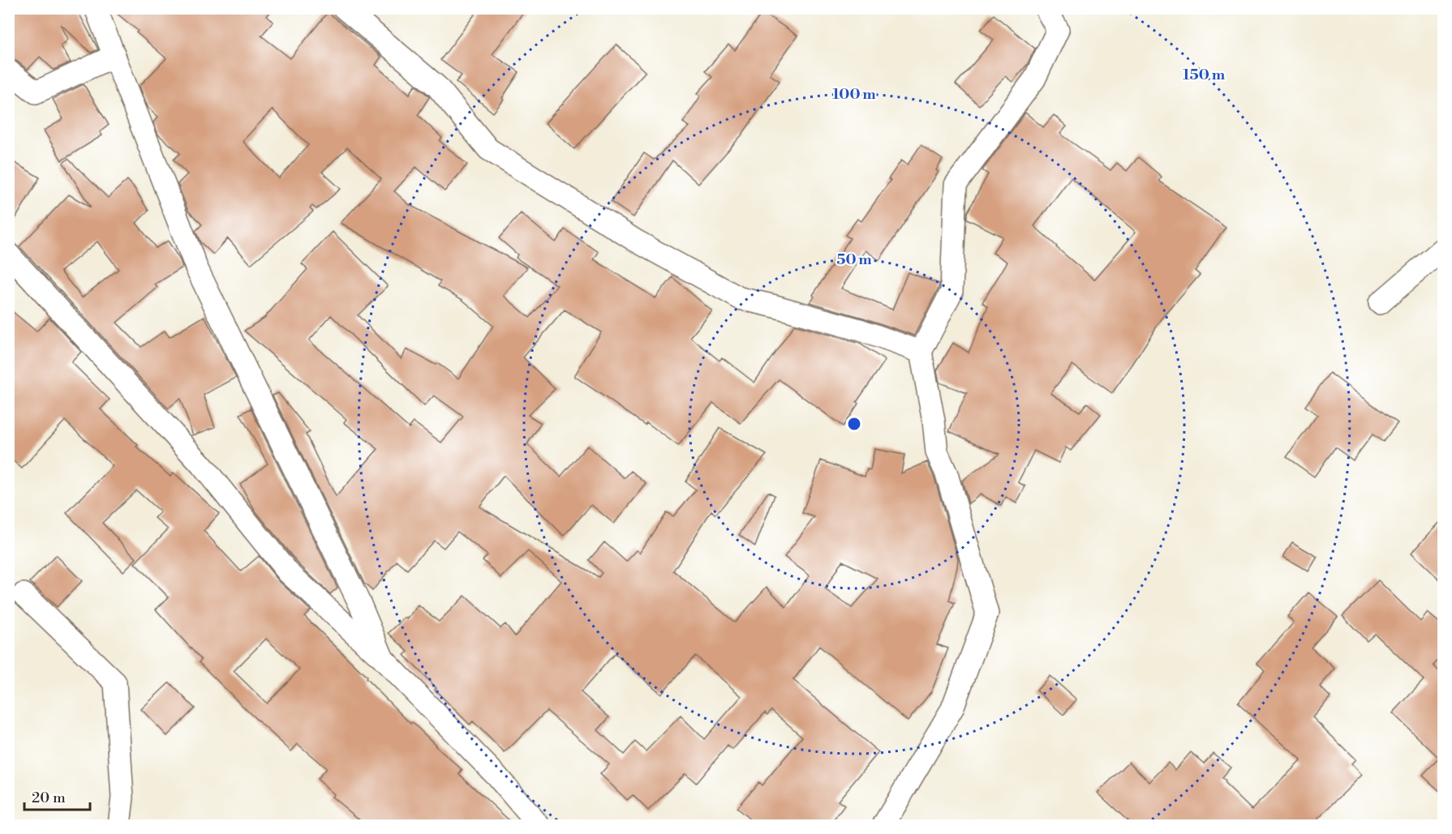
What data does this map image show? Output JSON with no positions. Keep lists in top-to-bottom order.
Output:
{
  "scale_bar": "20 m",
  "rings": ["150 m", "100 m", "50 m"]
}
